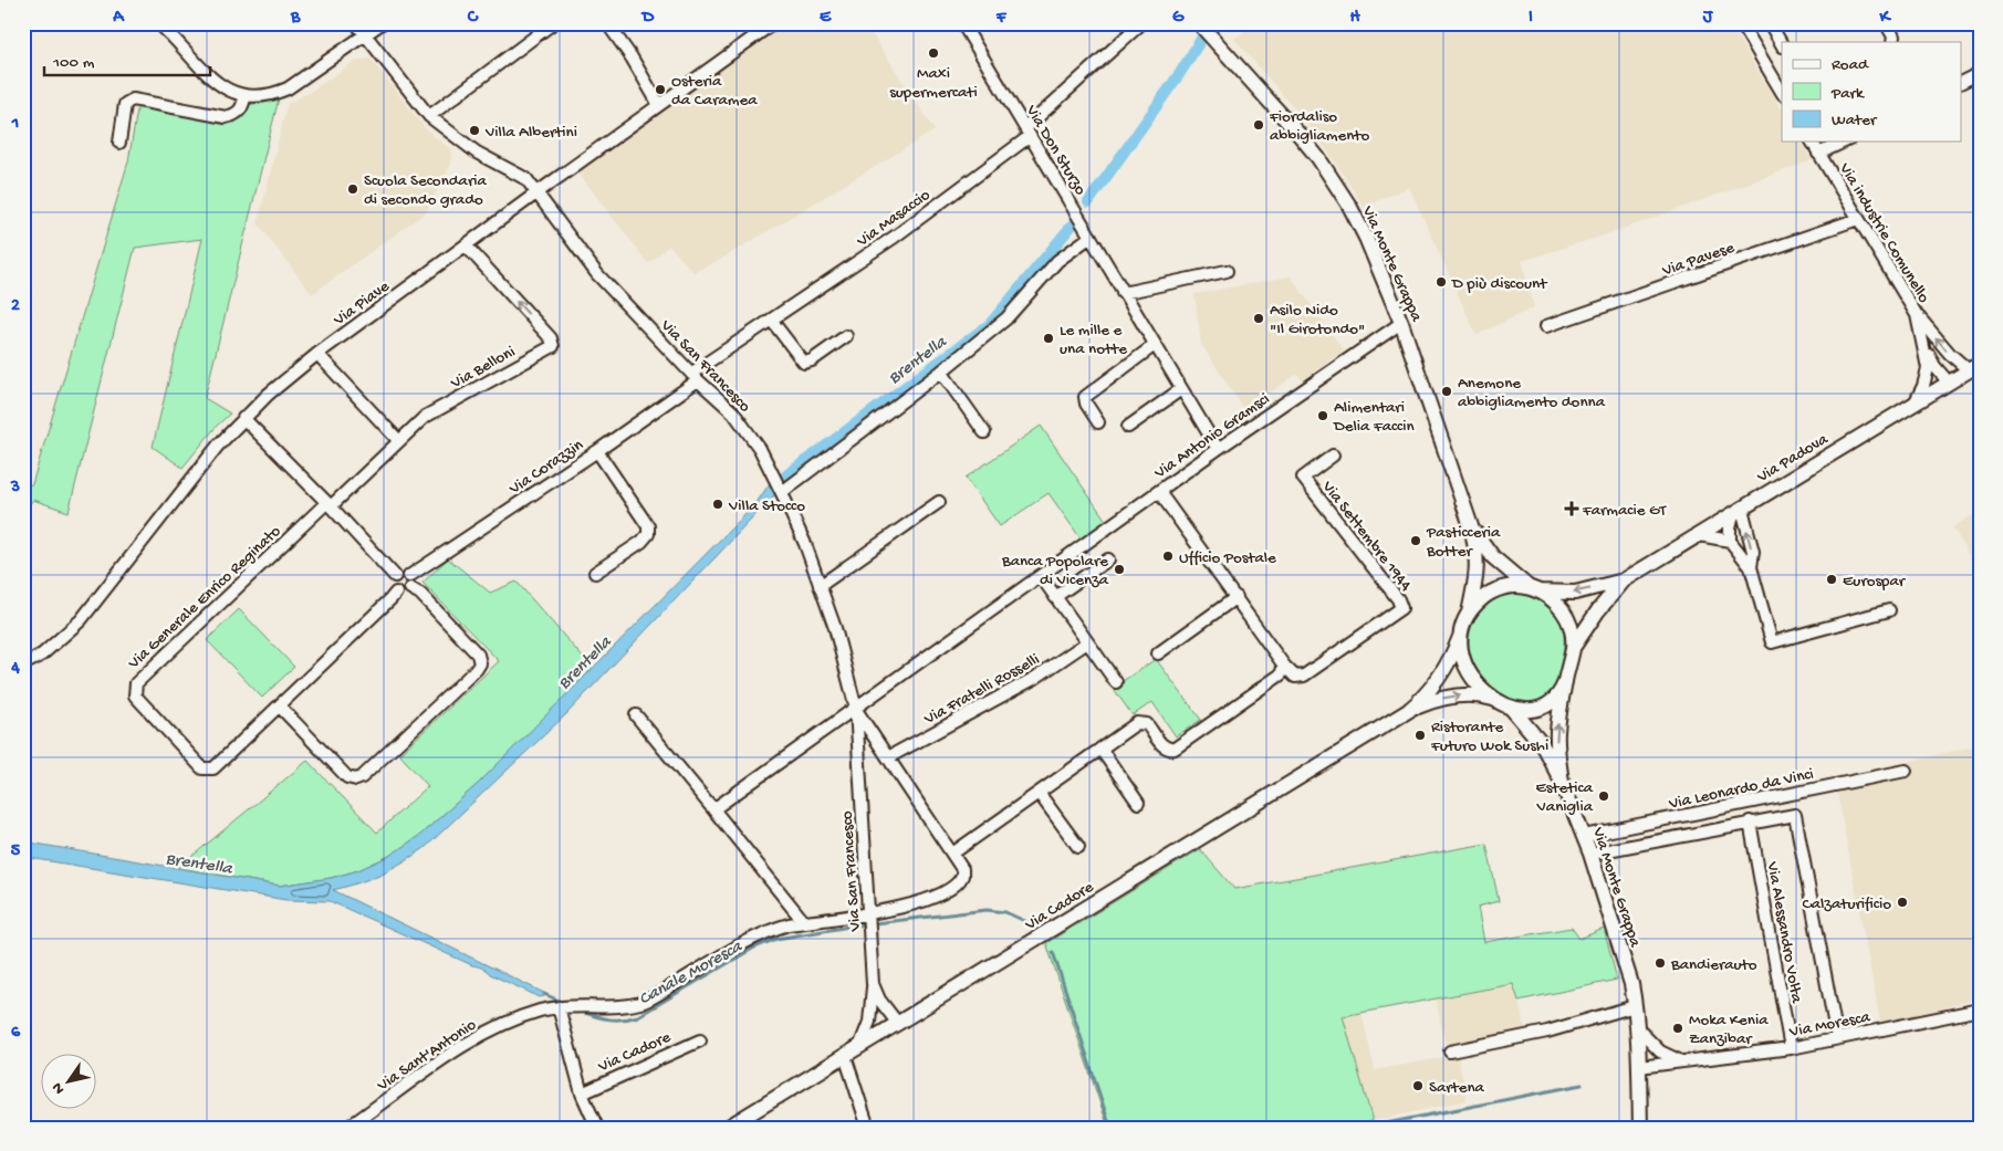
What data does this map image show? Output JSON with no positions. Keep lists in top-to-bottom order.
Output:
{
  "streets": {
    "main road": ["Via Monte Grappa", "Via Padova", "Via Cadore"],
    "street": [
      "Via Don Sturzo",
      "Via Masaccio",
      "Via industrie Comunello",
      "Via Pavese",
      "Via Piave",
      "Via San Francesco",
      "Via Belloni",
      "Via Antonio Gramsci",
      "Via Corazzin",
      "Via Settembre 1944",
      "Via Generale Enrico Reginato",
      "Via Fratelli Rosselli",
      "Via Leonardo da Vinci",
      "Via Alessandro Volta",
      "Via Moresca",
      "Via Sant'Antonio"
    ]
  },
  "crossings": [
    ["Via Don Sturzo", "Via Masaccio"],
    ["Via Don Sturzo", "Via Antonio Gramsci"],
    ["Via Masaccio", "Via San Francesco"],
    ["Via Masaccio", "Via Corazzin"],
    ["Via industrie Comunello", "Via Pavese"],
    ["Via Monte Grappa", "Via Antonio Gramsci"],
    ["Via Monte Grappa", "Via Padova"],
    ["Via Monte Grappa", "Via Leonardo da Vinci"],
    ["Via Monte Grappa", "Via Cadore"],
    ["Via Monte Grappa", "Via Moresca"],
    ["Via Piave", "Via San Francesco"],
    ["Via Piave", "Via Belloni"],
    ["Via San Francesco", "Via Antonio Gramsci"],
    ["Via San Francesco", "Via Corazzin"],
    ["Via San Francesco", "Via Cadore"],
    ["Via San Francesco", "Via Sant'Antonio"],
    ["Via Belloni", "Via Generale Enrico Reginato"],
    ["Via Padova", "Via Cadore"],
    ["Via Corazzin", "Via Generale Enrico Reginato"],
    ["Via Cadore", "Via Sant'Antonio"],
    ["Via Alessandro Volta", "Via Moresca"]
  ],
  "water": ["Brentella", "Canale Moresca"],
  "places": {
    "other": [
      "Maxi supermercati",
      "Osteria da Caramea",
      "Fiordaliso abbigliamento",
      "Villa Albertini",
      "Scuola Secondaria di secondo grado",
      "D più discount",
      "Asilo Nido \"Il Girotondo\"",
      "Le mille e una notte",
      "Anemone abbigliamento donna",
      "Alimentari Delia Faccin",
      "Villa Stocco",
      "Pasticceria Botter",
      "Ufficio Postale",
      "Banca Popolare di Vicenza",
      "Eurospar",
      "Ristorante Futuro Wok Sushi",
      "Estetica Vaniglia",
      "Calzaturificio",
      "Bandierauto",
      "Moka Kenia Zanzibar",
      "Sartena"
    ],
    "health": ["Farmacie GT"]
  },
  "legend": ["Road", "Park", "Water"],
  "scale_bar": "100 m",
  "north": "bottom left",
  "grid": {
    "columns": [
      "A",
      "B",
      "C",
      "D",
      "E",
      "F",
      "G",
      "H",
      "I",
      "J",
      "K"
    ],
    "rows": [
      "1",
      "2",
      "3",
      "4",
      "5",
      "6"
    ]
  }
}
